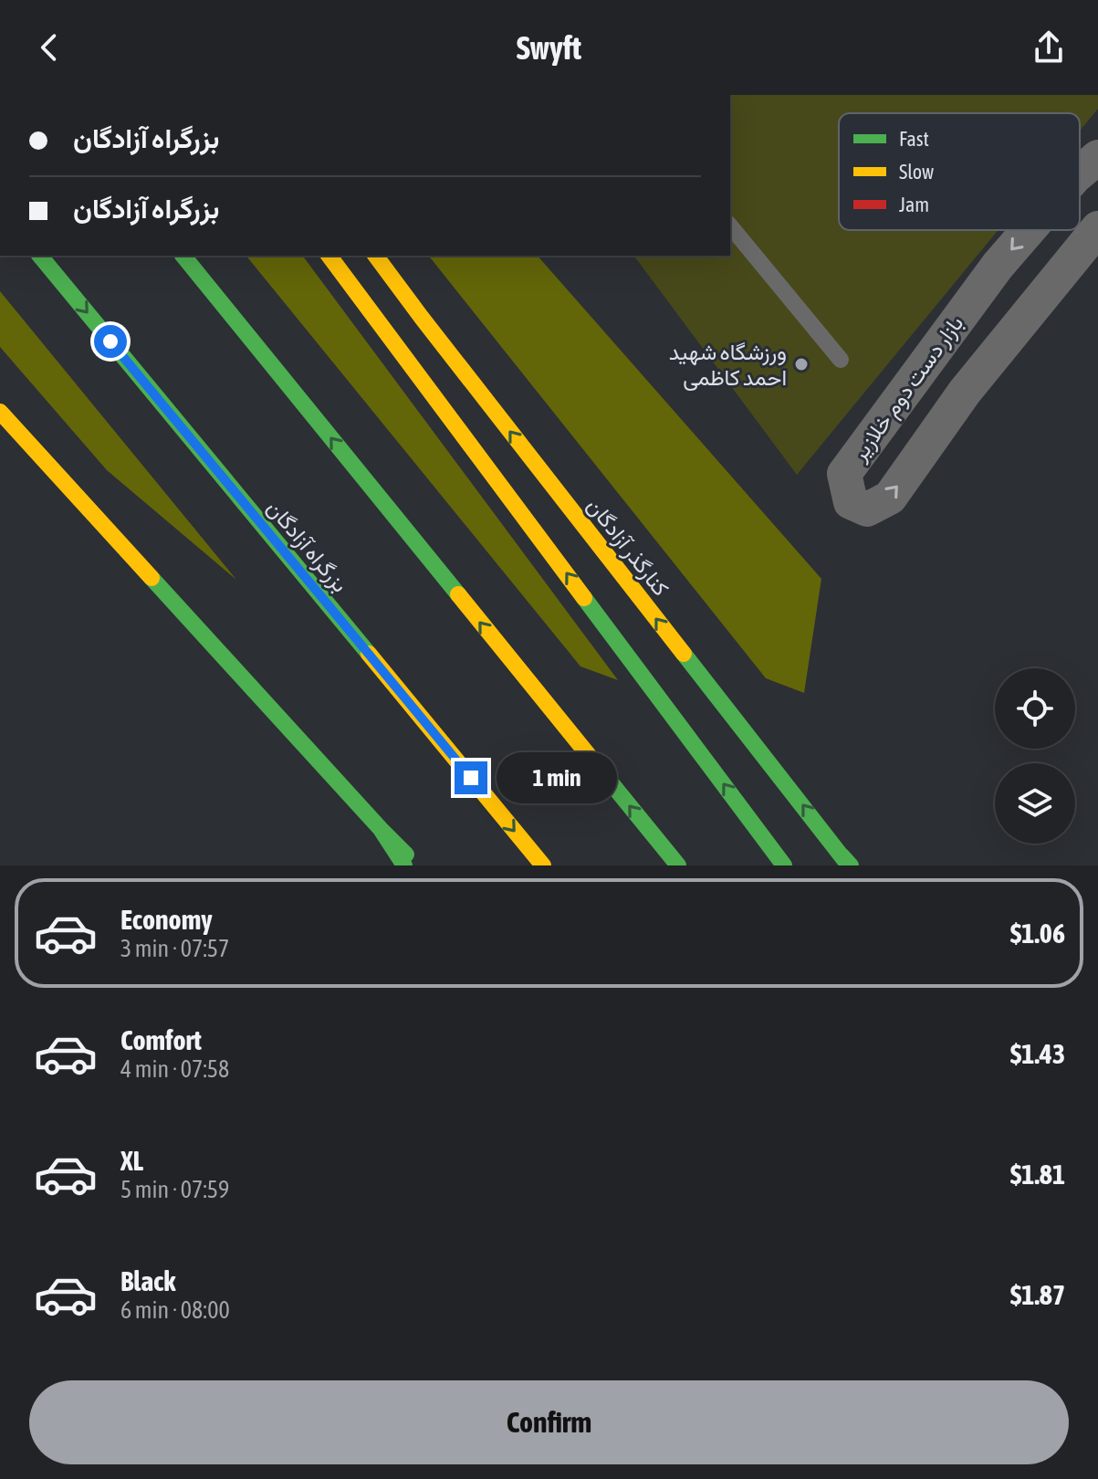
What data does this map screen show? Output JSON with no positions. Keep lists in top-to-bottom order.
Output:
{
  "streets": {
    "main road": ["بزرگراه آزادگان", "کنارگذر آزادگان"],
    "street": ["بازار دست دوم خلازیر"]
  },
  "places": ["ورزشگاه شهید احمد کاظمی"],
  "legend": ["Fast", "Slow", "Jam"],
  "page": {
    "header": "Swyft",
    "banner": ["بزرگراه آزادگان", "بزرگراه آزادگان"],
    "bubble": "1 min",
    "list": [
      {
        "name": "Economy",
        "note": "3 min · 07:57",
        "value": "$1.06"
      },
      {
        "name": "Comfort",
        "note": "4 min · 07:58",
        "value": "$1.43"
      },
      {
        "name": "XL",
        "note": "5 min · 07:59",
        "value": "$1.81"
      },
      {
        "name": "Black",
        "note": "6 min · 08:00",
        "value": "$1.87"
      }
    ],
    "buttons": "Confirm"
  }
}
